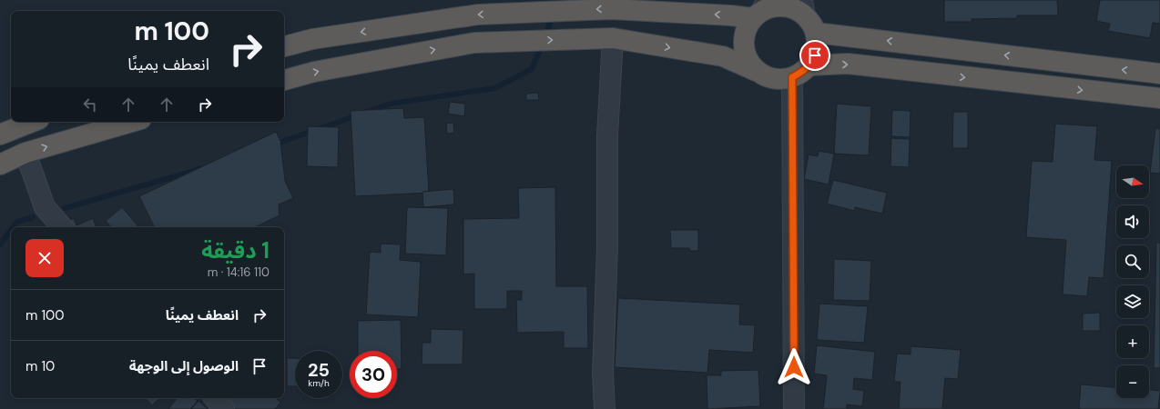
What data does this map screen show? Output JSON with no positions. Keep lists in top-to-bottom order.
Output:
{
  "north": "right",
  "page": {
    "turn": ["100 m", "انعطف يمينًا"],
    "map_buttons": ["+", "−"],
    "heading": ["1 دقيقة", "110 m · 14:16"],
    "list": [
      {
        "name": "انعطف يمينًا",
        "value": "100 m"
      },
      {
        "name": "الوصول إلى الوجهة",
        "value": "10 m"
      }
    ],
    "speed": "25 km/h",
    "limit": "30"
  }
}
